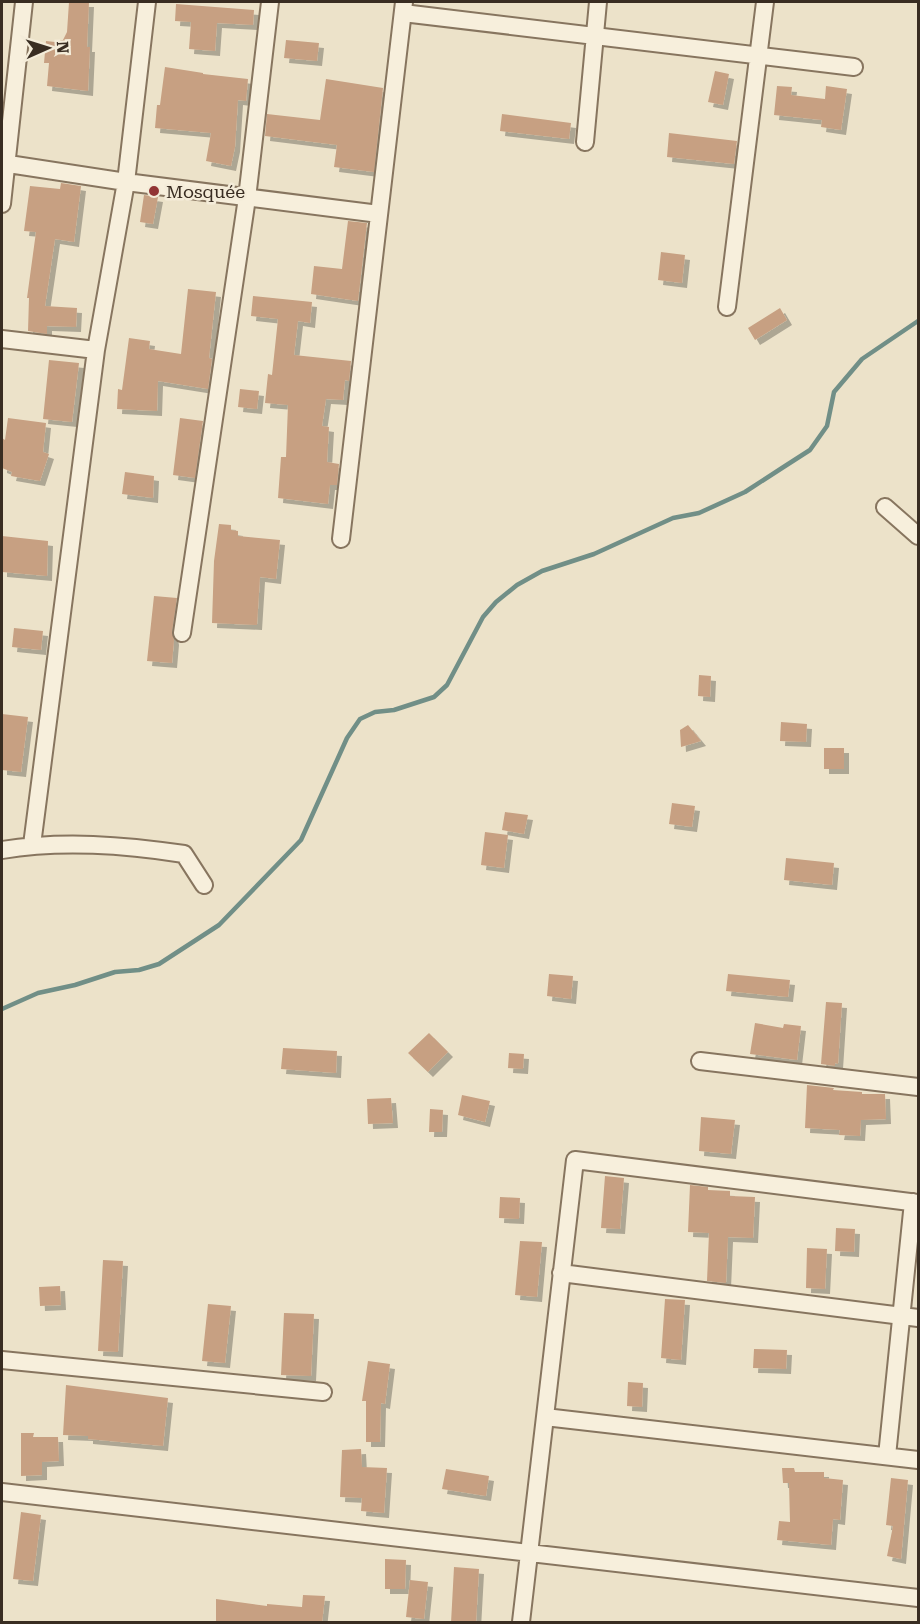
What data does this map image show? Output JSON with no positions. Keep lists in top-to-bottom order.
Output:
{
  "places": ["Mosquée"],
  "north": "right"
}
